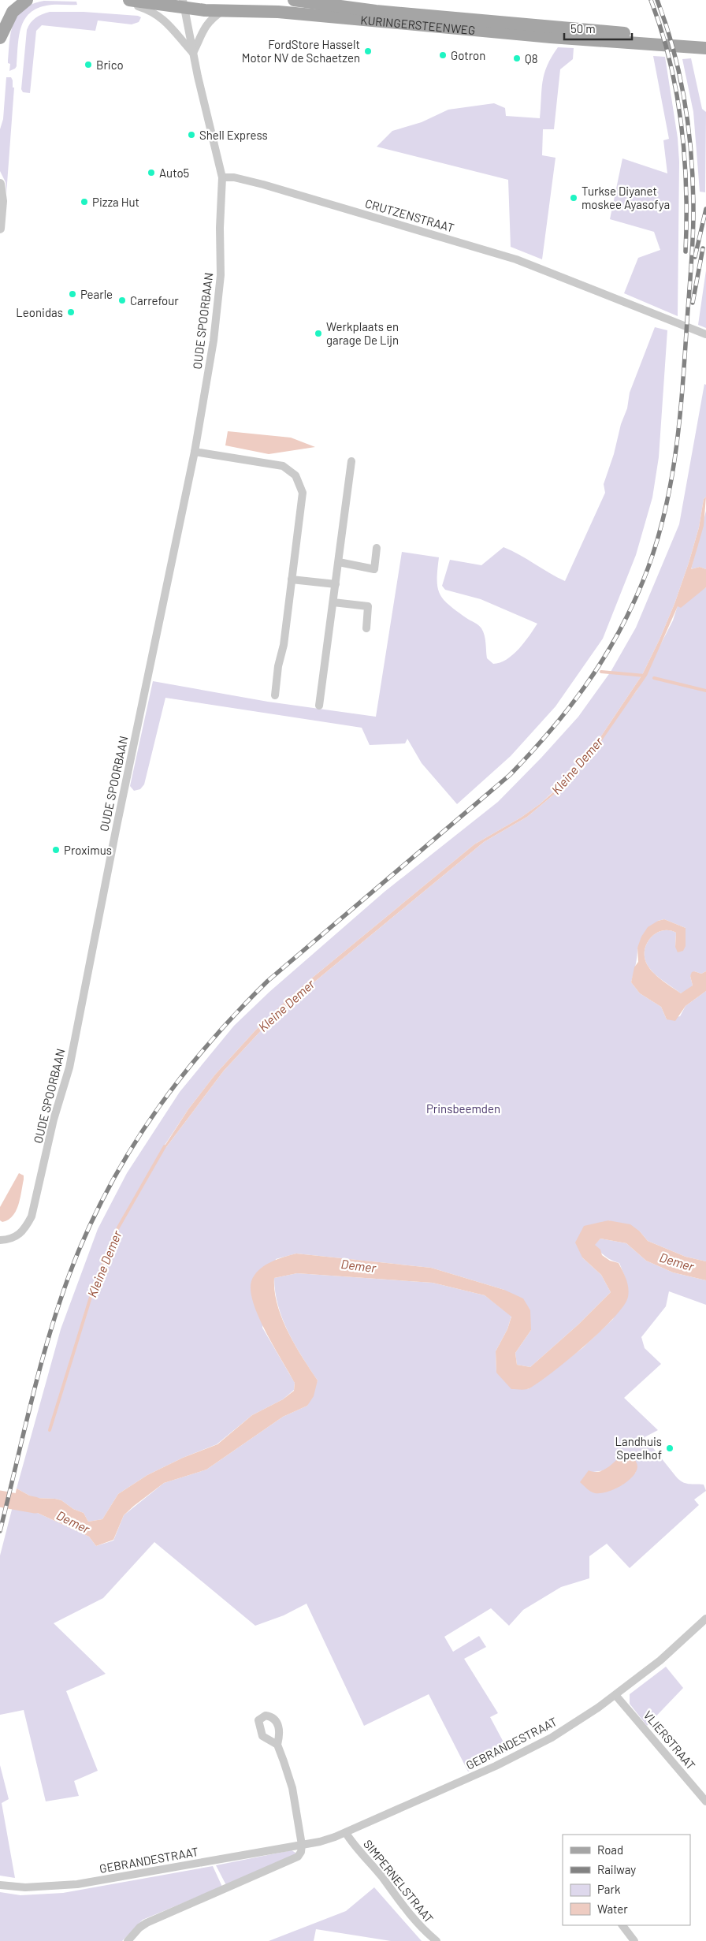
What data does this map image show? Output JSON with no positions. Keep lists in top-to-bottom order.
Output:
{
  "streets": {
    "main road": ["KURINGERSTEENWEG"],
    "street": [
      "CRUTZENSTRAAT",
      "OUDE SPOORBAAN",
      "VLIERSTRAAT",
      "GEBRANDESTRAAT",
      "SIMPERNELSTRAAT"
    ]
  },
  "crossings": [
    ["CRUTZENSTRAAT", "OUDE SPOORBAAN"],
    ["VLIERSTRAAT", "GEBRANDESTRAAT"],
    ["GEBRANDESTRAAT", "SIMPERNELSTRAAT"]
  ],
  "water": ["Kleine Demer", "Demer"],
  "parks": ["Prinsbeemden"],
  "places": [
    "FordStore Hasselt Motor NV de Schaetzen",
    "Gotron",
    "Q8",
    "Brico",
    "Shell Express",
    "Auto5",
    "Turkse Diyanet moskee Ayasofya",
    "Pizza Hut",
    "Pearle",
    "Carrefour",
    "Leonidas",
    "Werkplaats en garage De Lijn",
    "Proximus",
    "Landhuis Speelhof"
  ],
  "legend": [
    "Road",
    "Railway",
    "Park",
    "Water"
  ],
  "scale_bar": "50 m"
}
